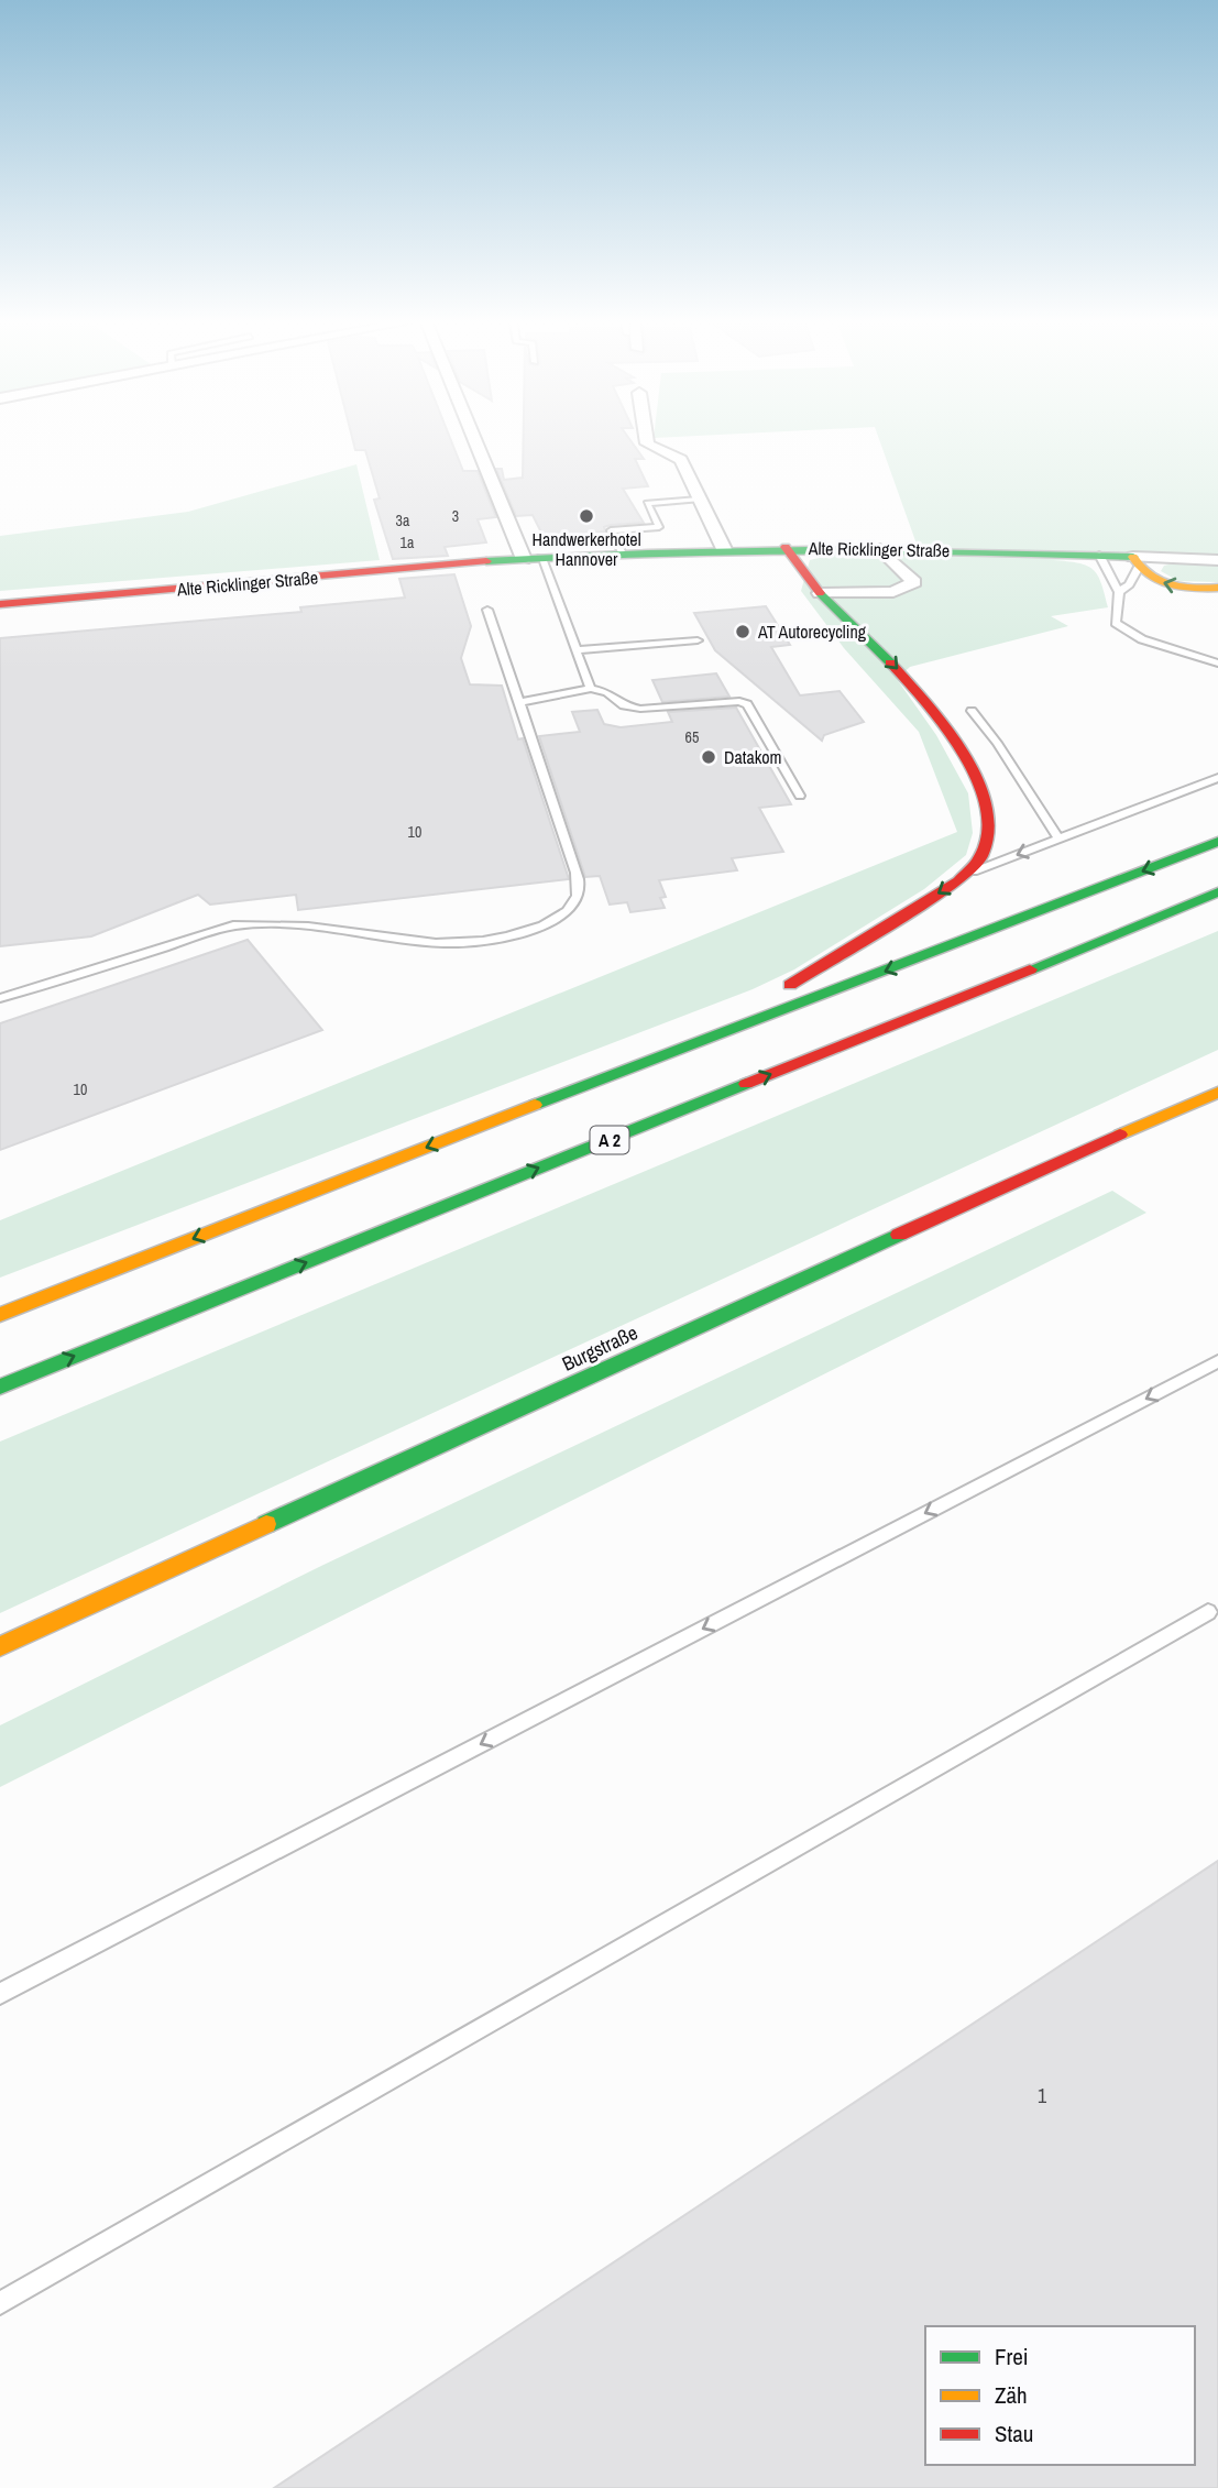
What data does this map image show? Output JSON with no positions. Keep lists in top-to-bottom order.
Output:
{
  "streets": {
    "main road": ["Alte Ricklinger Straße", "A 2", "Burgstraße"]
  },
  "places": ["Handwerkerhotel Hannover", "AT Autorecycling", "Datakom"],
  "house_numbers": [
    "3",
    "3a",
    "1a",
    "65",
    "10",
    "10",
    "1"
  ],
  "legend": ["Frei", "Zäh", "Stau"]
}
